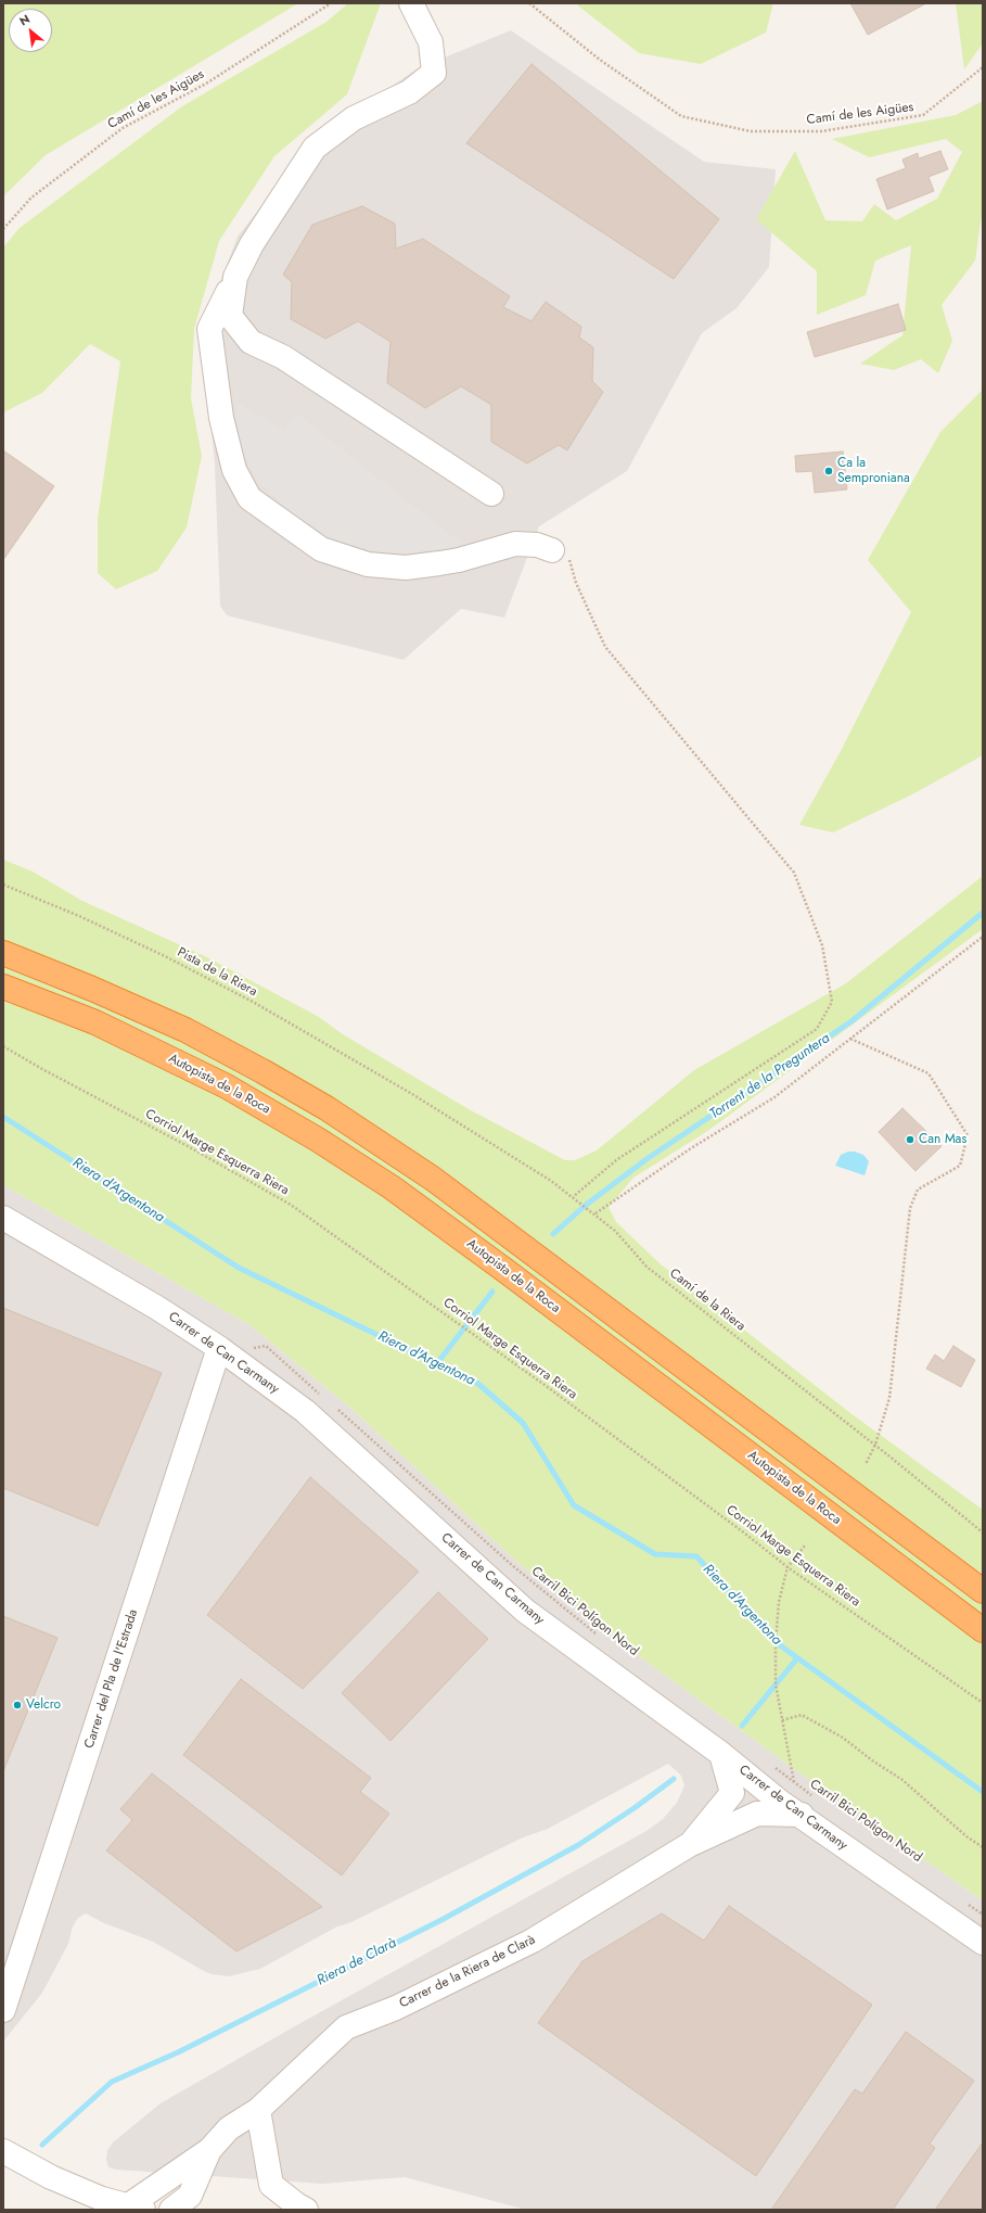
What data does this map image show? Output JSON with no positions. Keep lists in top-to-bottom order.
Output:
{
  "streets": {
    "highway": ["Autopista de la Roca"],
    "street": ["Carrer de Can Carmany", "Carrer del Pla de l'Estrada", "Carrer de la Riera de Clarà"],
    "path": [
      "Camí de les Aigües",
      "Pista de la Riera",
      "Corriol Marge Esquerra Riera",
      "Camí de la Riera",
      "Carril Bici Polígon Nord"
    ]
  },
  "crossings": [
    ["Pista de la Riera", "Camí de la Riera"],
    ["Carrer de Can Carmany", "Carril Bici Polígon Nord"],
    ["Carrer de Can Carmany", "Carrer del Pla de l'Estrada"],
    ["Carrer de Can Carmany", "Carrer de la Riera de Clarà"],
    ["Carril Bici Polígon Nord", "Carrer de la Riera de Clarà"]
  ],
  "water": ["Torrent de la Preguntera", "Riera d'Argentona", "Riera de Clarà"],
  "places": ["Ca la Semproniana", "Can Mas", "Velcro"],
  "north": "top left"
}
